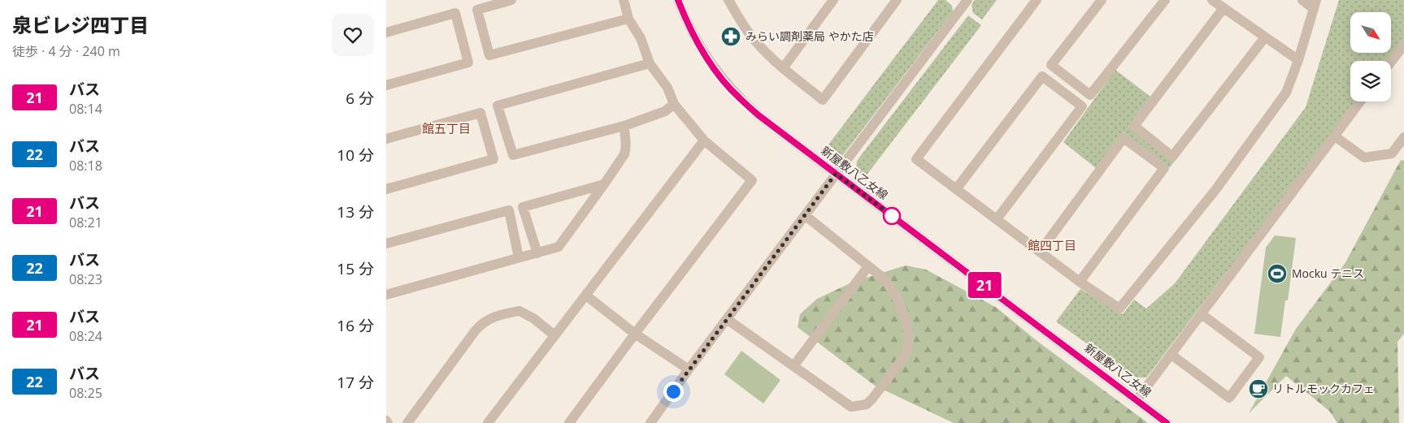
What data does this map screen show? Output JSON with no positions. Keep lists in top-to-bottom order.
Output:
{
  "streets": {
    "street": ["新屋敷八乙女線"]
  },
  "districts": ["館五丁目", "館四丁目"],
  "places": {
    "pharmacy": ["みらい調剤薬局 やかた店"],
    "sports": ["Mocku テニス"],
    "cafe": ["リトルモックカフェ"]
  },
  "lines": ["bus line 21"],
  "north": "bottom right",
  "page": {
    "heading": ["泉ビレジ四丁目", "徒歩 · 4 分 · 240 m"],
    "on_map": "21",
    "list": [
      {
        "mark": "21",
        "name": "バス",
        "note": "08:14",
        "value": "6 分"
      },
      {
        "mark": "22",
        "name": "バス",
        "note": "08:18",
        "value": "10 分"
      },
      {
        "mark": "21",
        "name": "バス",
        "note": "08:21",
        "value": "13 分"
      },
      {
        "mark": "22",
        "name": "バス",
        "note": "08:23",
        "value": "15 分"
      },
      {
        "mark": "21",
        "name": "バス",
        "note": "08:24",
        "value": "16 分"
      },
      {
        "mark": "22",
        "name": "バス",
        "note": "08:25",
        "value": "17 分"
      }
    ]
  }
}
